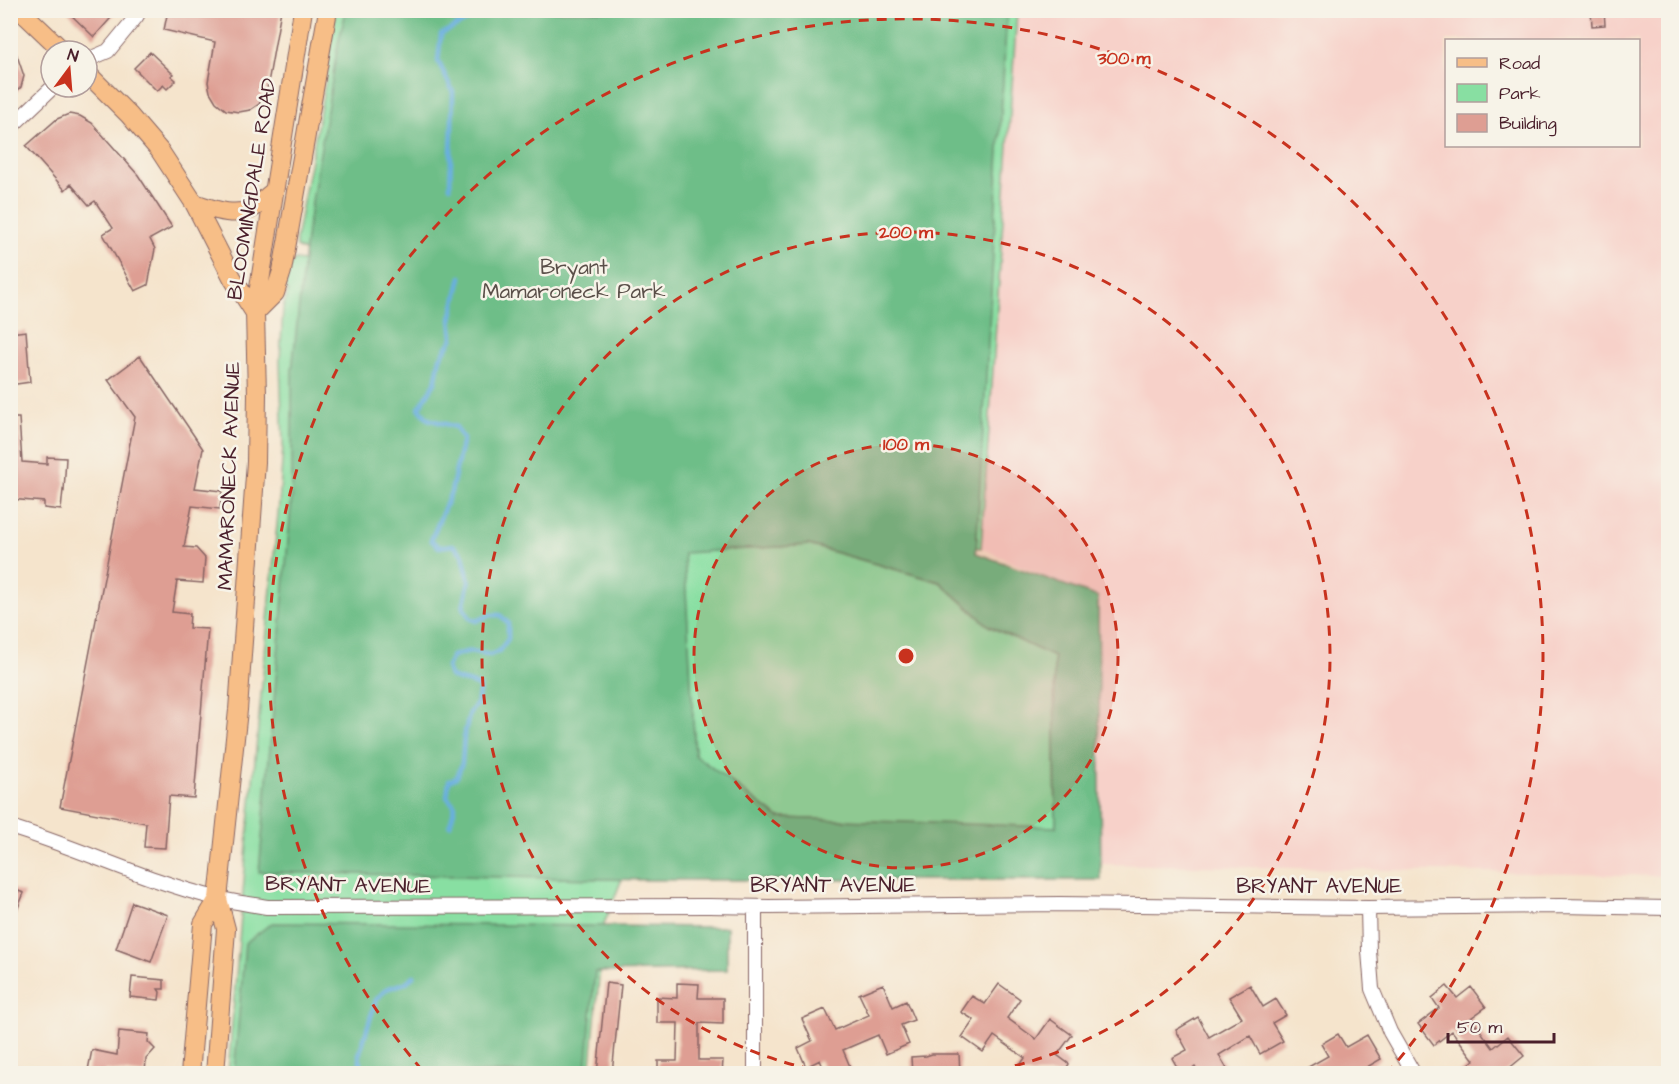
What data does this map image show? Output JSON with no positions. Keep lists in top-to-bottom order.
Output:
{
  "streets": {
    "main road": ["BLOOMINGDALE ROAD", "MAMARONECK AVENUE"],
    "street": ["BRYANT AVENUE"]
  },
  "crossings": [
    ["BLOOMINGDALE ROAD", "MAMARONECK AVENUE"],
    ["MAMARONECK AVENUE", "BRYANT AVENUE"]
  ],
  "parks": ["Bryant Mamaroneck Park"],
  "legend": ["Road", "Park", "Building"],
  "scale_bar": "50 m",
  "north": "top",
  "rings": ["300 m", "200 m", "100 m"]
}
